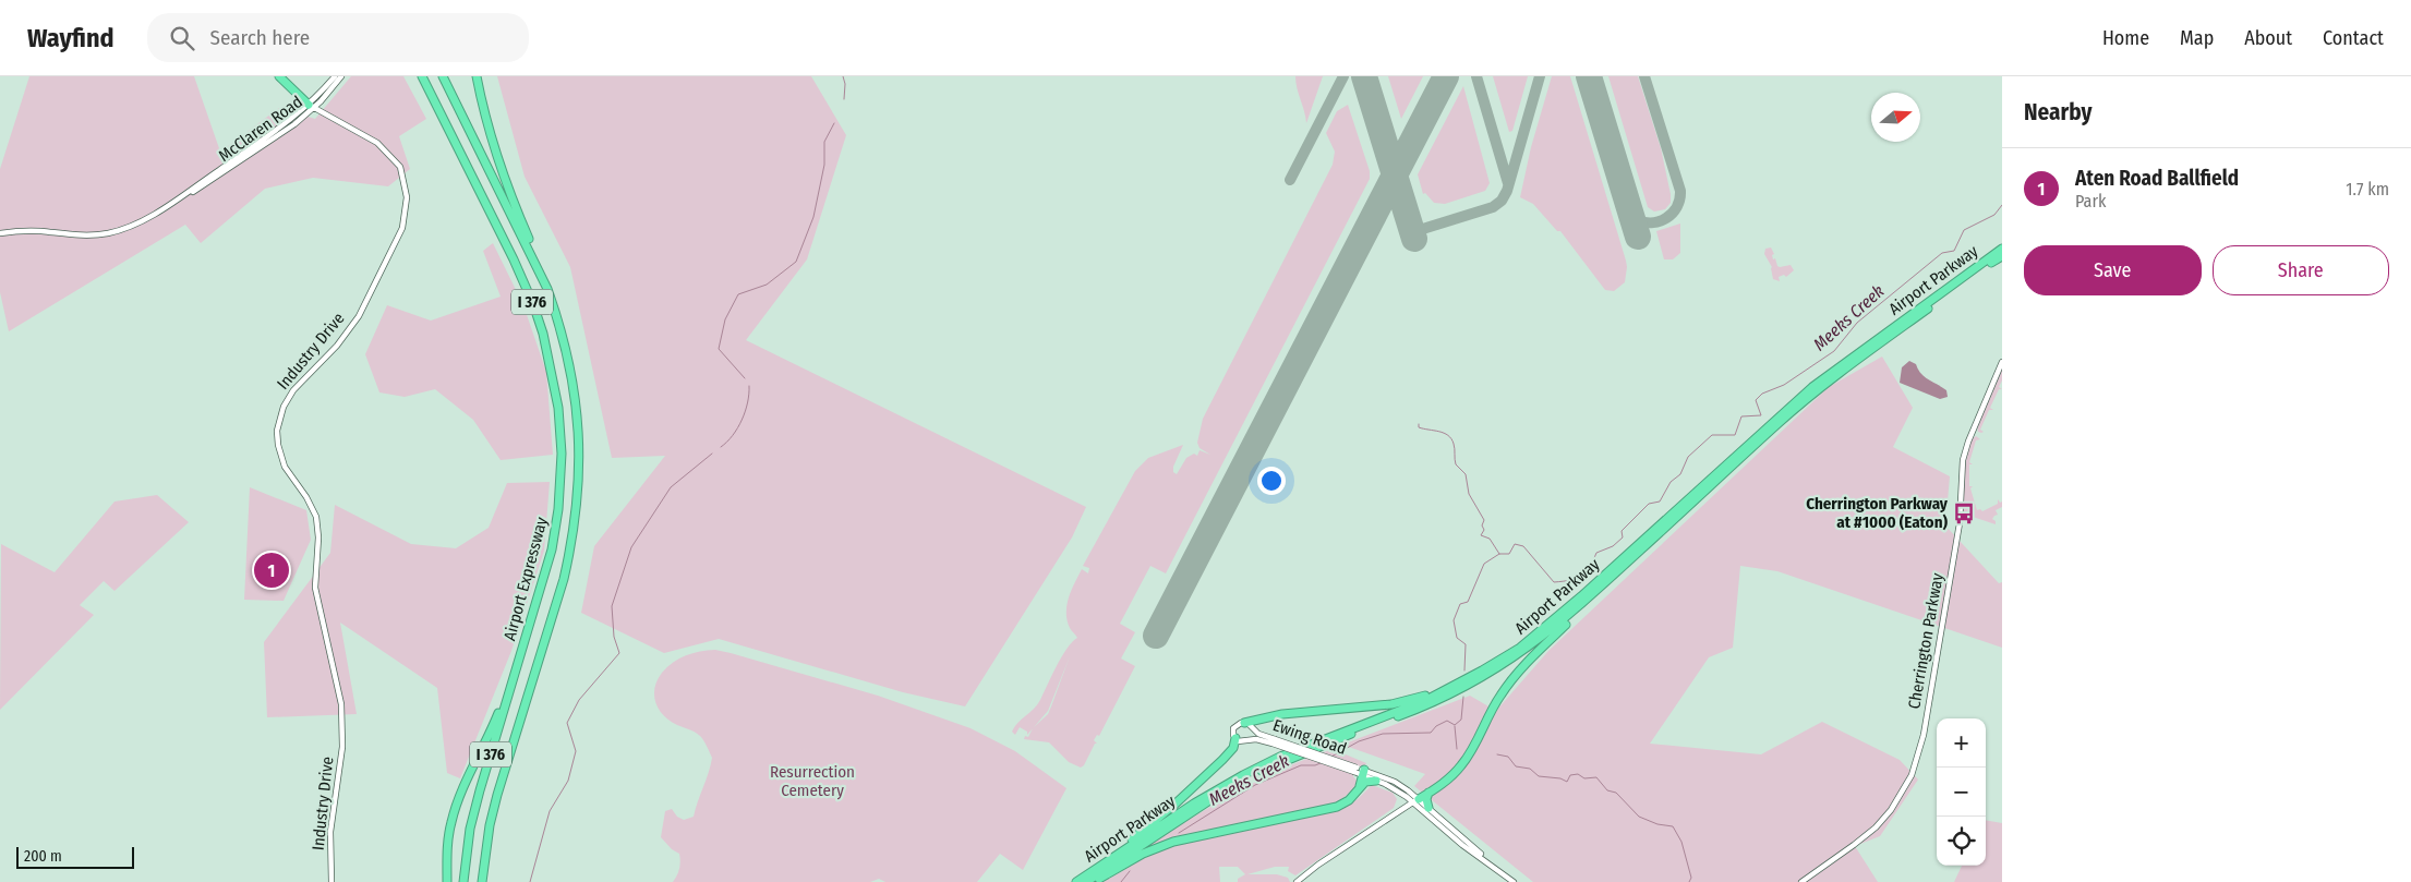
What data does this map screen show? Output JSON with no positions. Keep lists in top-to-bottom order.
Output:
{
  "streets": {
    "highway": ["Airport Parkway", "I 376", "Airport Expressway"],
    "street": [
      "McClaren Road",
      "Industry Drive",
      "Cherrington Parkway",
      "Ewing Road"
    ]
  },
  "crossings": [
    ["McClaren Road", "Industry Drive"]
  ],
  "water": ["Meeks Creek"],
  "parks": ["Resurrection Cemetery"],
  "places": {
    "bus stop": ["Cherrington Parkway at #1000 (Eaton)"]
  },
  "scale_bar": "200 m",
  "north": "right",
  "page": {
    "header": "Wayfind",
    "search": "Search here",
    "nav": [
      "Home",
      "Map",
      "About",
      "Contact"
    ],
    "heading": "Nearby",
    "list": [
      {
        "mark": "1",
        "name": "Aten Road Ballfield",
        "note": "Park",
        "value": "1.7 km"
      }
    ],
    "buttons": ["Save", "Share"],
    "pins": "1",
    "map_buttons": ["+", "−"],
    "scale": "200 m"
  }
}
